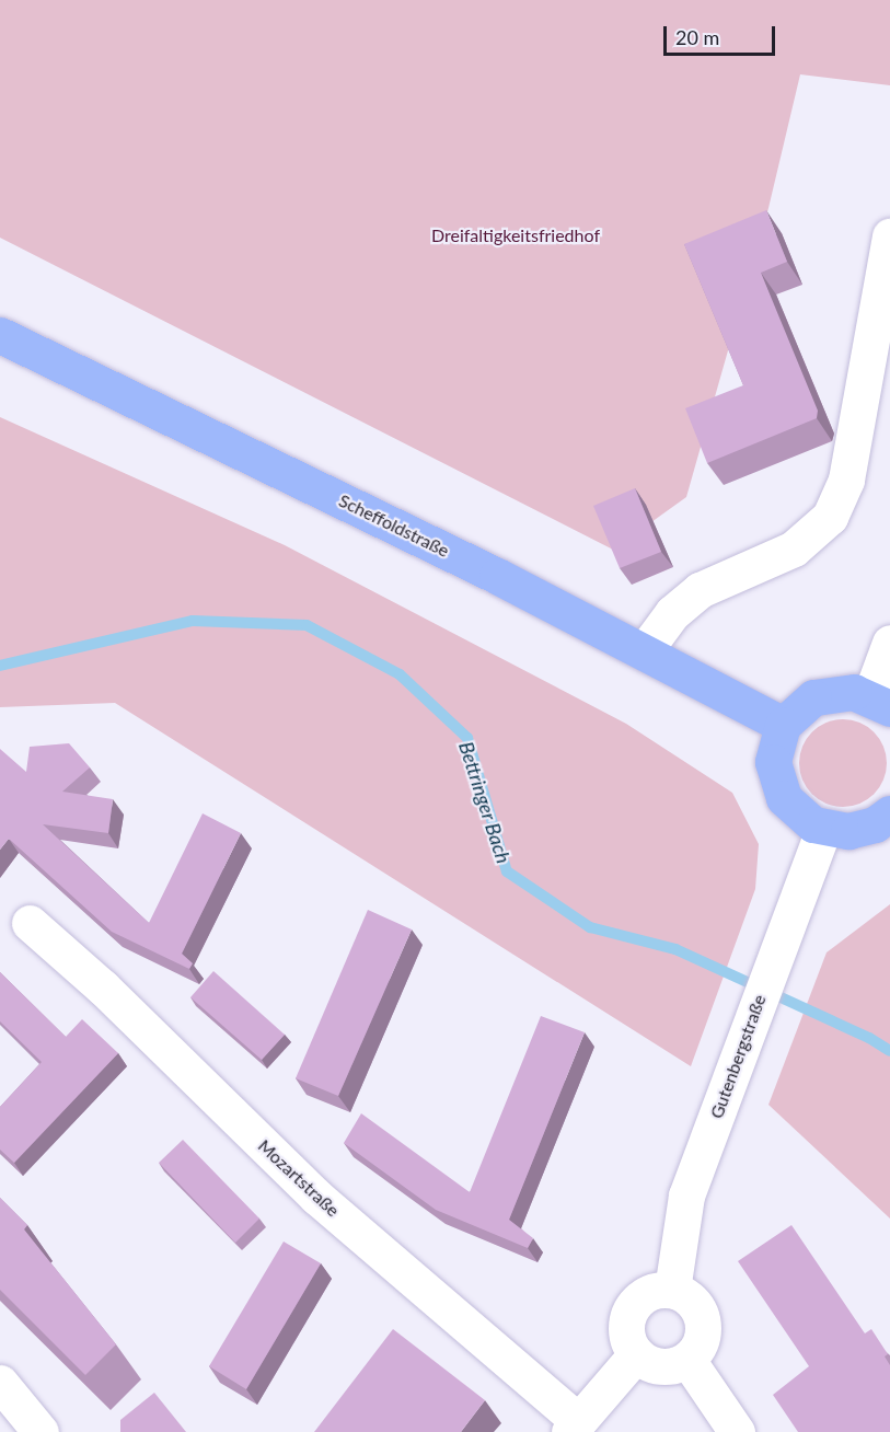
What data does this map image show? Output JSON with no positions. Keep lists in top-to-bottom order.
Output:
{
  "streets": {
    "main road": ["Scheffoldstraße"],
    "street": ["Gutenbergstraße", "Mozartstraße"]
  },
  "crossings": [
    ["Gutenbergstraße", "Mozartstraße"]
  ],
  "water": ["Bettringer Bach"],
  "parks": ["Dreifaltigkeitsfriedhof"],
  "scale_bar": "20 m"
}
